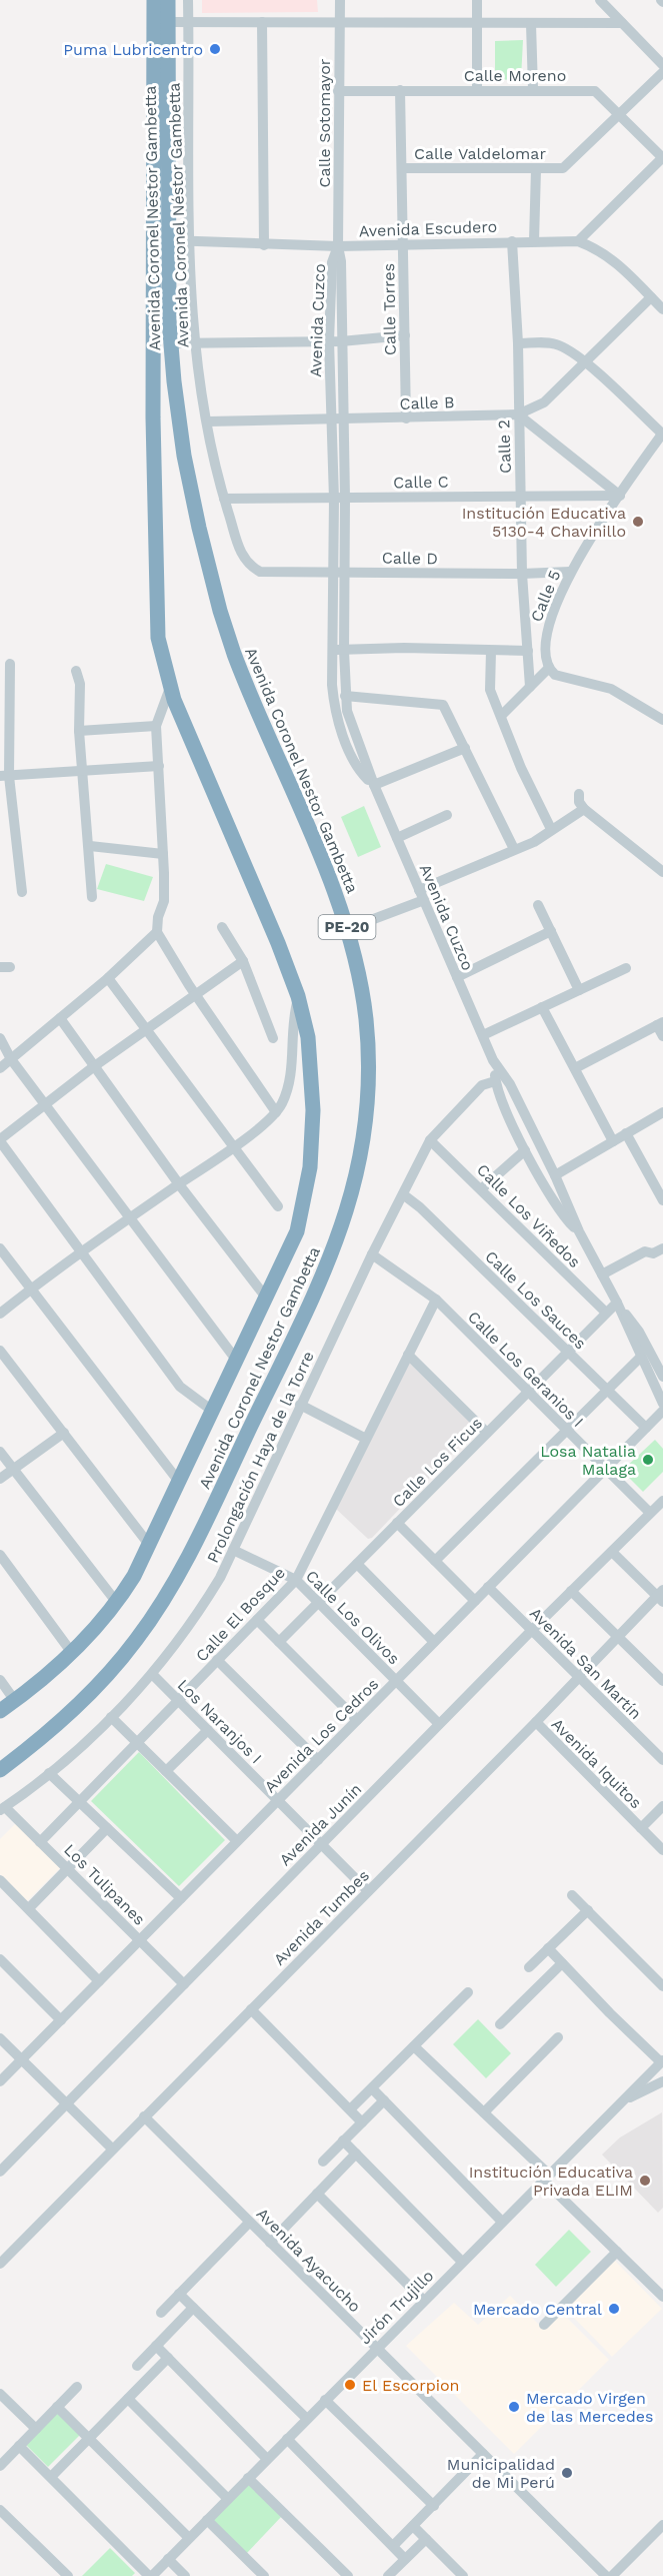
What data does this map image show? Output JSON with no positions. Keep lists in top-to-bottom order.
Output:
{
  "streets": {
    "highway": ["Avenida Coronel Nestor Gambetta", "PE-20"],
    "street": [
      "Calle Moreno",
      "Calle Sotomayor",
      "Calle Valdelomar",
      "Avenida Coronel Néstor Gambetta",
      "Avenida Escudero",
      "Calle Torres",
      "Avenida Cuzco",
      "Calle B",
      "Calle 2",
      "Calle C",
      "Calle D",
      "Calle 5",
      "Calle Los Viñedos",
      "Calle Los Sauces",
      "Calle Los Geranios I",
      "Prolongación Haya de la Torre",
      "Calle Los Ficus",
      "Calle El Bosque",
      "Calle Los Olivos",
      "Avenida San Martín",
      "Los Naranjos I",
      "Avenida Los Cedros",
      "Avenida Iquitos",
      "Avenida Junín",
      "Los Tulipanes",
      "Avenida Tumbes",
      "Avenida Ayacucho",
      "Jirón Trujillo"
    ]
  },
  "crossings": [
    ["Calle Moreno", "Calle Sotomayor"],
    ["Calle Moreno", "Calle Valdelomar"],
    ["Calle Moreno", "Calle Torres"],
    ["Calle Sotomayor", "Avenida Escudero"],
    ["Calle Sotomayor", "Avenida Cuzco"],
    ["Calle Valdelomar", "Calle Torres"],
    ["Avenida Coronel Néstor Gambetta", "Avenida Escudero"],
    ["Avenida Coronel Néstor Gambetta", "Calle B"],
    ["Avenida Coronel Néstor Gambetta", "Calle C"],
    ["Avenida Coronel Néstor Gambetta", "Calle D"],
    ["Avenida Coronel Nestor Gambetta", "Avenida Escudero"],
    ["Avenida Escudero", "Calle Torres"],
    ["Avenida Escudero", "Avenida Cuzco"],
    ["Avenida Escudero", "Calle 2"],
    ["Calle Torres", "Calle B"],
    ["Avenida Cuzco", "Calle B"],
    ["Avenida Cuzco", "Calle C"],
    ["Avenida Cuzco", "Calle D"],
    ["Avenida Cuzco", "Prolongación Haya de la Torre"],
    ["Avenida Cuzco", "Calle Los Ficus"],
    ["Calle B", "Calle 2"],
    ["Calle 2", "Calle C"],
    ["Calle 2", "Calle D"],
    ["Calle C", "Calle 5"],
    ["Calle D", "Calle 5"],
    ["Calle Los Viñedos", "Prolongación Haya de la Torre"],
    ["Calle Los Viñedos", "Calle Los Ficus"],
    ["Calle Los Sauces", "Prolongación Haya de la Torre"],
    ["Calle Los Sauces", "Calle Los Ficus"],
    ["Calle Los Sauces", "Avenida Los Cedros"],
    ["Calle Los Geranios I", "Prolongación Haya de la Torre"],
    ["Calle Los Geranios I", "Calle Los Ficus"],
    ["Calle Los Geranios I", "Calle El Bosque"],
    ["Calle Los Geranios I", "Avenida Los Cedros"],
    ["Calle Los Geranios I", "Avenida Junín"],
    ["Prolongación Haya de la Torre", "Calle Los Olivos"],
    ["Prolongación Haya de la Torre", "Los Naranjos I"],
    ["Prolongación Haya de la Torre", "Los Tulipanes"],
    ["Calle Los Ficus", "Calle Los Olivos"],
    ["Calle El Bosque", "Calle Los Olivos"],
    ["Calle El Bosque", "Los Naranjos I"],
    ["Calle El Bosque", "Los Tulipanes"],
    ["Calle Los Olivos", "Avenida Los Cedros"],
    ["Calle Los Olivos", "Avenida Junín"],
    ["Avenida San Martín", "Avenida Los Cedros"],
    ["Avenida San Martín", "Avenida Junín"],
    ["Avenida San Martín", "Avenida Tumbes"],
    ["Los Naranjos I", "Avenida Los Cedros"],
    ["Los Naranjos I", "Avenida Junín"],
    ["Los Naranjos I", "Avenida Tumbes"],
    ["Avenida Los Cedros", "Los Tulipanes"],
    ["Avenida Iquitos", "Avenida Tumbes"],
    ["Avenida Junín", "Los Tulipanes"],
    ["Avenida Tumbes", "Avenida Ayacucho"],
    ["Avenida Ayacucho", "Jirón Trujillo"]
  ],
  "places": [
    "Puma Lubricentro",
    "Institución Educativa 5130-4 Chavinillo",
    "Losa Natalia Malaga",
    "Institución Educativa Privada ELIM",
    "Mercado Central",
    "El Escorpion",
    "Mercado Virgen de las Mercedes",
    "Municipalidad de Mi Perú"
  ]
}
